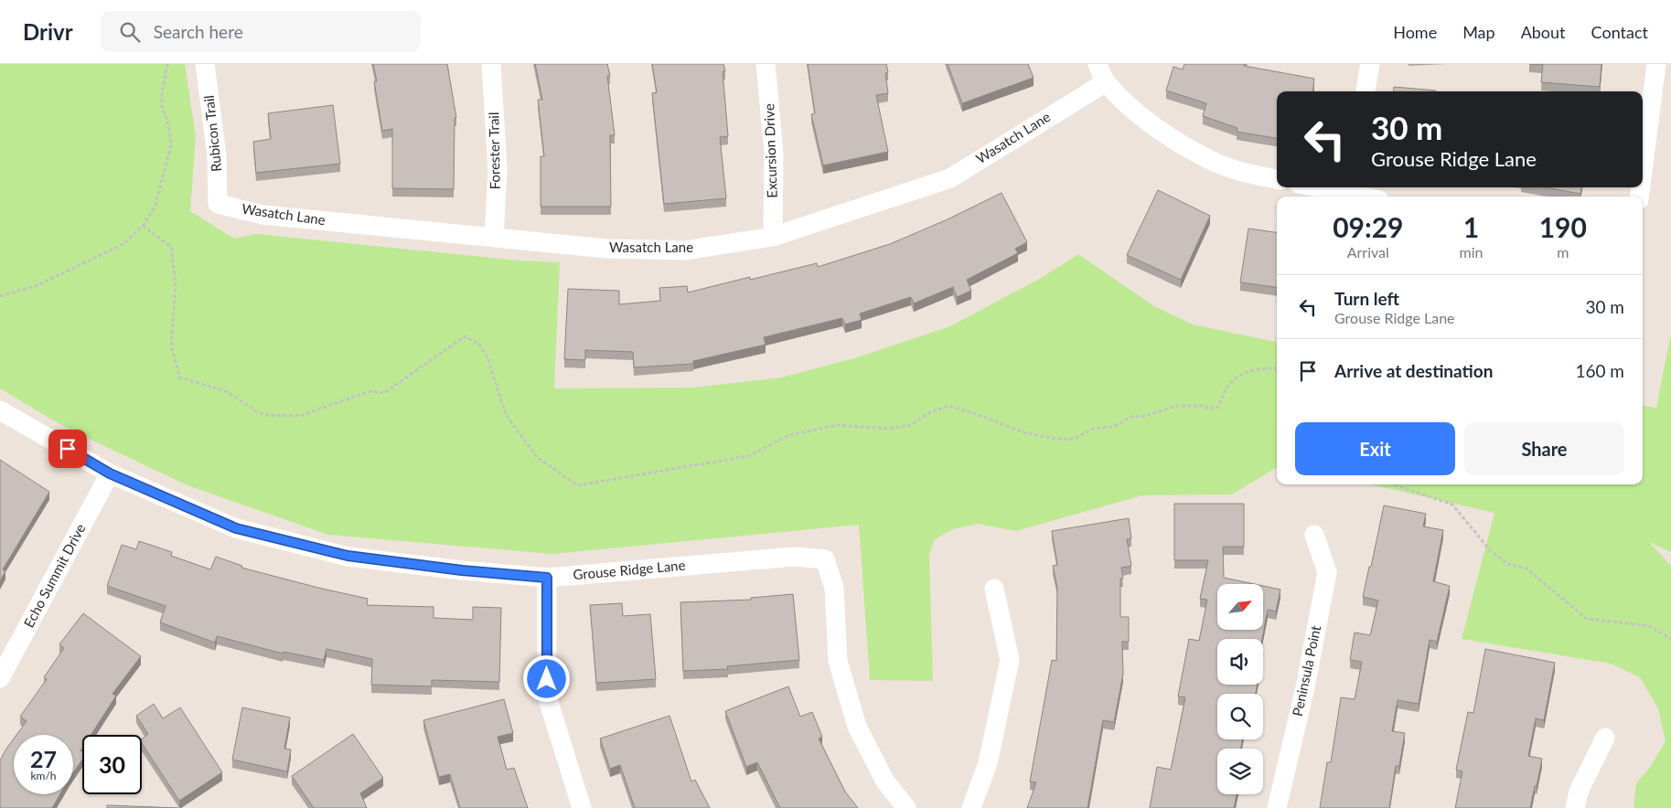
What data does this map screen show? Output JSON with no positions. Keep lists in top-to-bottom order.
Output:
{
  "streets": {
    "street": [
      "Rubicon Trail",
      "Wasatch Lane",
      "Forester Trail",
      "Excursion Drive",
      "Grouse Ridge Lane",
      "Echo Summit Drive",
      "Peninsula Point"
    ]
  },
  "crossings": [
    ["Rubicon Trail", "Wasatch Lane"],
    ["Wasatch Lane", "Forester Trail"],
    ["Wasatch Lane", "Excursion Drive"],
    ["Grouse Ridge Lane", "Echo Summit Drive"]
  ],
  "north": "top right",
  "page": {
    "header": "Drivr",
    "search": "Search here",
    "nav": [
      "Home",
      "Map",
      "About",
      "Contact"
    ],
    "turn": ["30 m", "Grouse Ridge Lane"],
    "eta": [
      "09:29",
      "Arrival",
      "1",
      "min",
      "190",
      "m"
    ],
    "list": [
      {
        "name": "Turn left",
        "note": "Grouse Ridge Lane",
        "value": "30 m"
      },
      {
        "name": "Arrive at destination",
        "value": "160 m"
      }
    ],
    "buttons": ["Exit", "Share"],
    "speed": "27 km/h",
    "limit": "30"
  }
}
